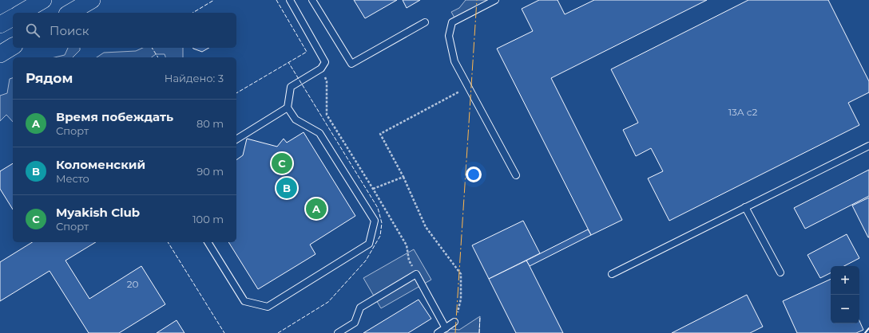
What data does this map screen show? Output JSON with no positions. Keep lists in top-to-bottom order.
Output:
{
  "house_numbers": ["13А с2", "20"],
  "page": {
    "search": "Поиск",
    "heading": ["Рядом", "Найдено: 3"],
    "list": [
      {
        "mark": "A",
        "name": "Время побеждать",
        "note": "Спорт",
        "value": "80 m"
      },
      {
        "mark": "B",
        "name": "Коломенский",
        "note": "Место",
        "value": "90 m"
      },
      {
        "mark": "C",
        "name": "Myakish Club",
        "note": "Спорт",
        "value": "100 m"
      }
    ],
    "pins": ["C", "B", "A"],
    "map_buttons": ["+", "−"]
  }
}
